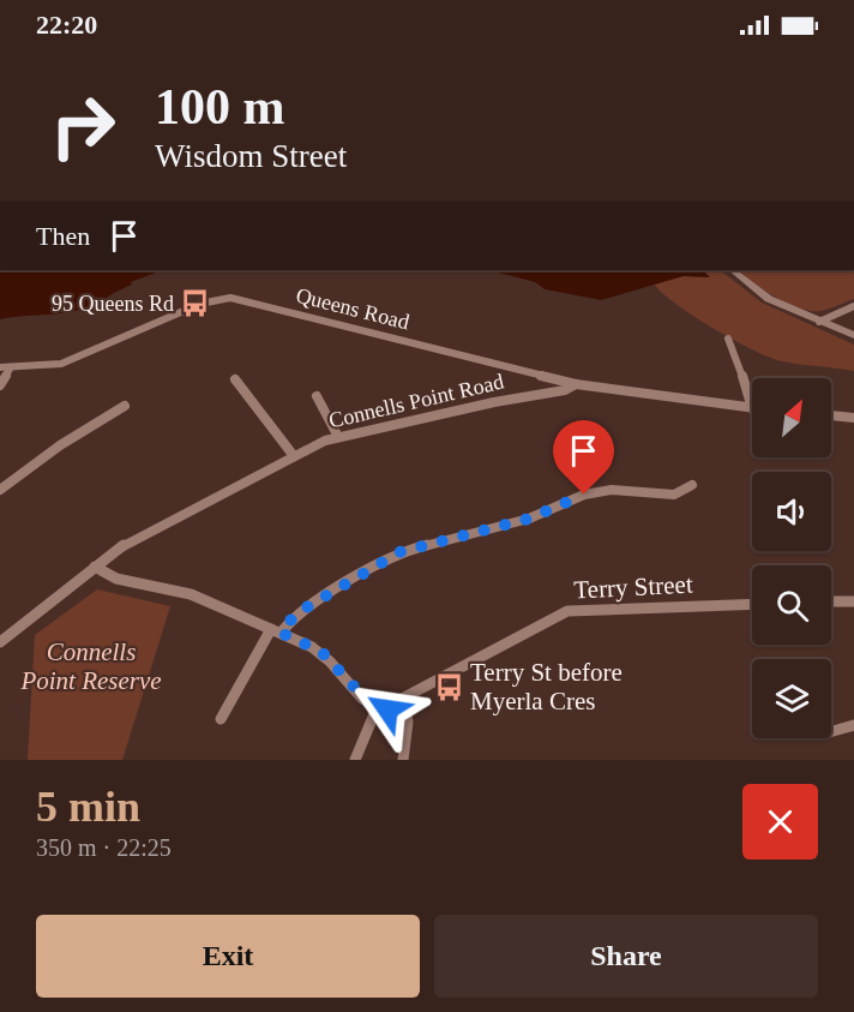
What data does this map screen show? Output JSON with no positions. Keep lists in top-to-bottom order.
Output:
{
  "streets": {
    "street": ["Queens Road", "Connells Point Road", "Terry Street"]
  },
  "crossings": [
    ["Queens Road", "Connells Point Road"]
  ],
  "parks": ["Connells Point Reserve"],
  "places": {
    "bus stop": ["95 Queens Rd", "Terry St before Myerla Cres"]
  },
  "north": "top right",
  "page": {
    "status": "22:20",
    "turn": ["100 m", "Wisdom Street"],
    "then": "Then",
    "heading": ["5 min", "350 m · 22:25"],
    "buttons": ["Exit", "Share"]
  }
}
